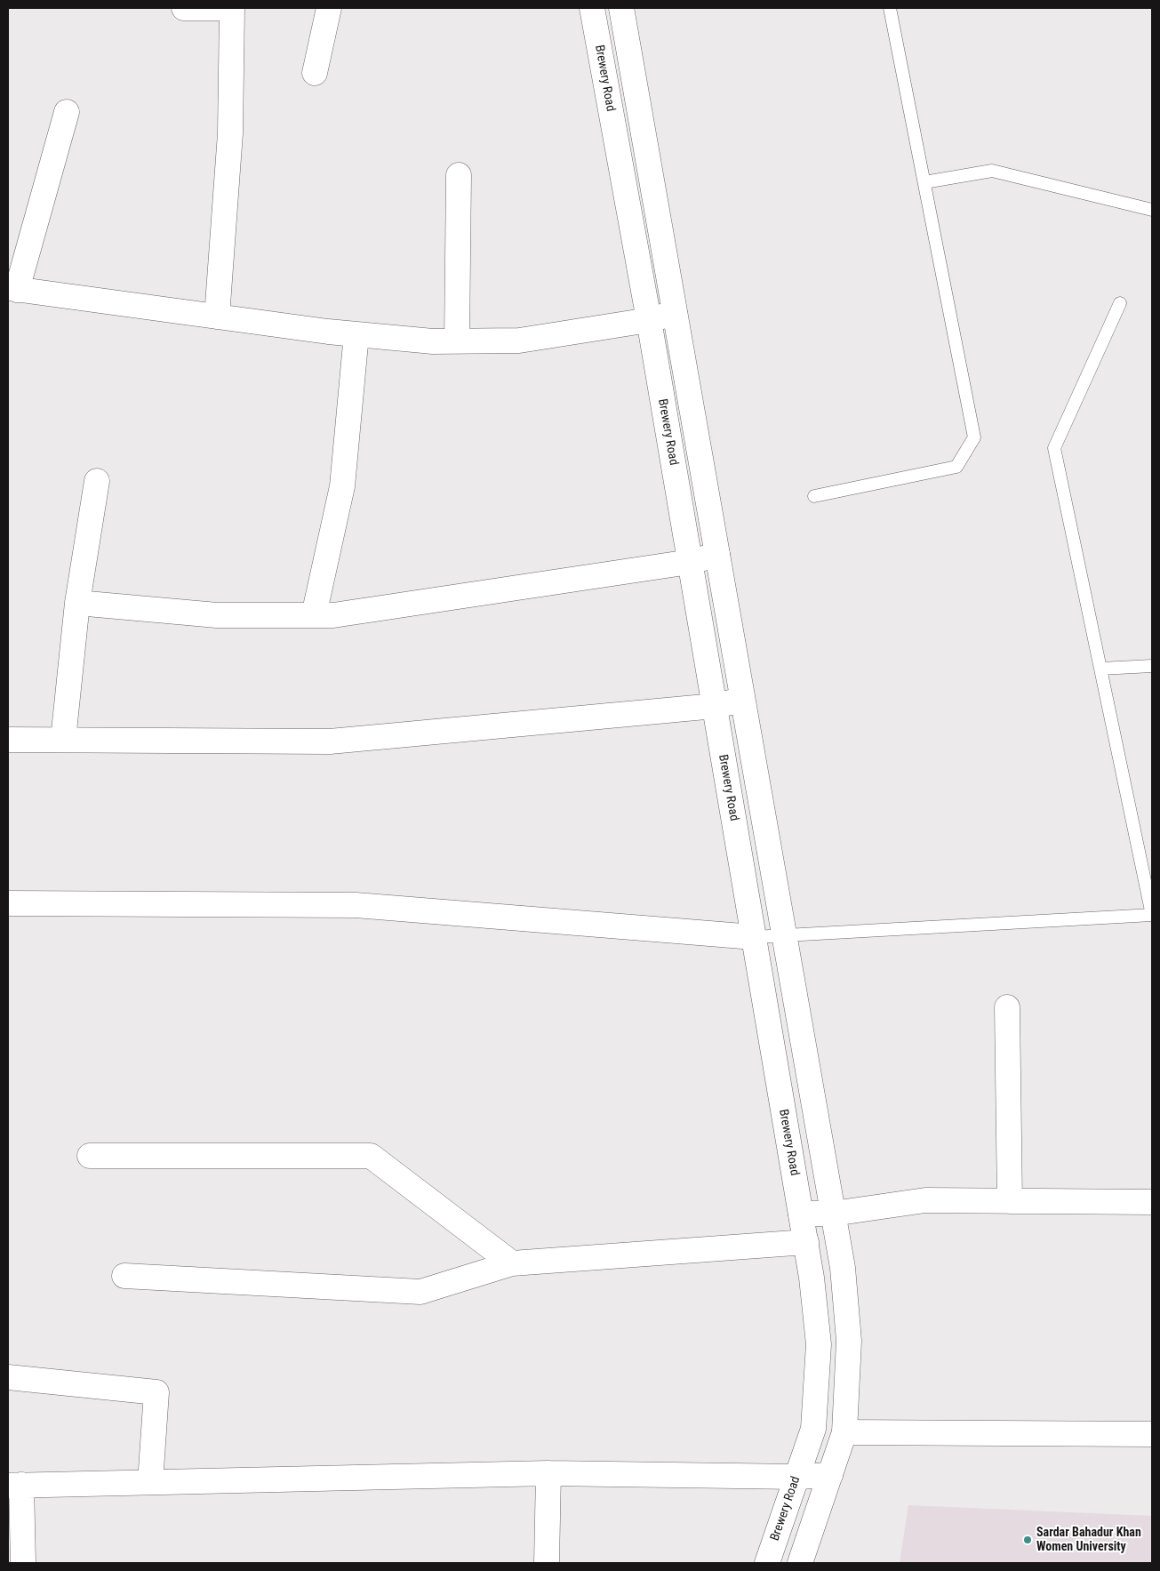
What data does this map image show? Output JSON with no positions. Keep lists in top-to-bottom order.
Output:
{
  "streets": {
    "street": ["Brewery Road"]
  },
  "places": ["Sardar Bahadur Khan Women University"]
}
